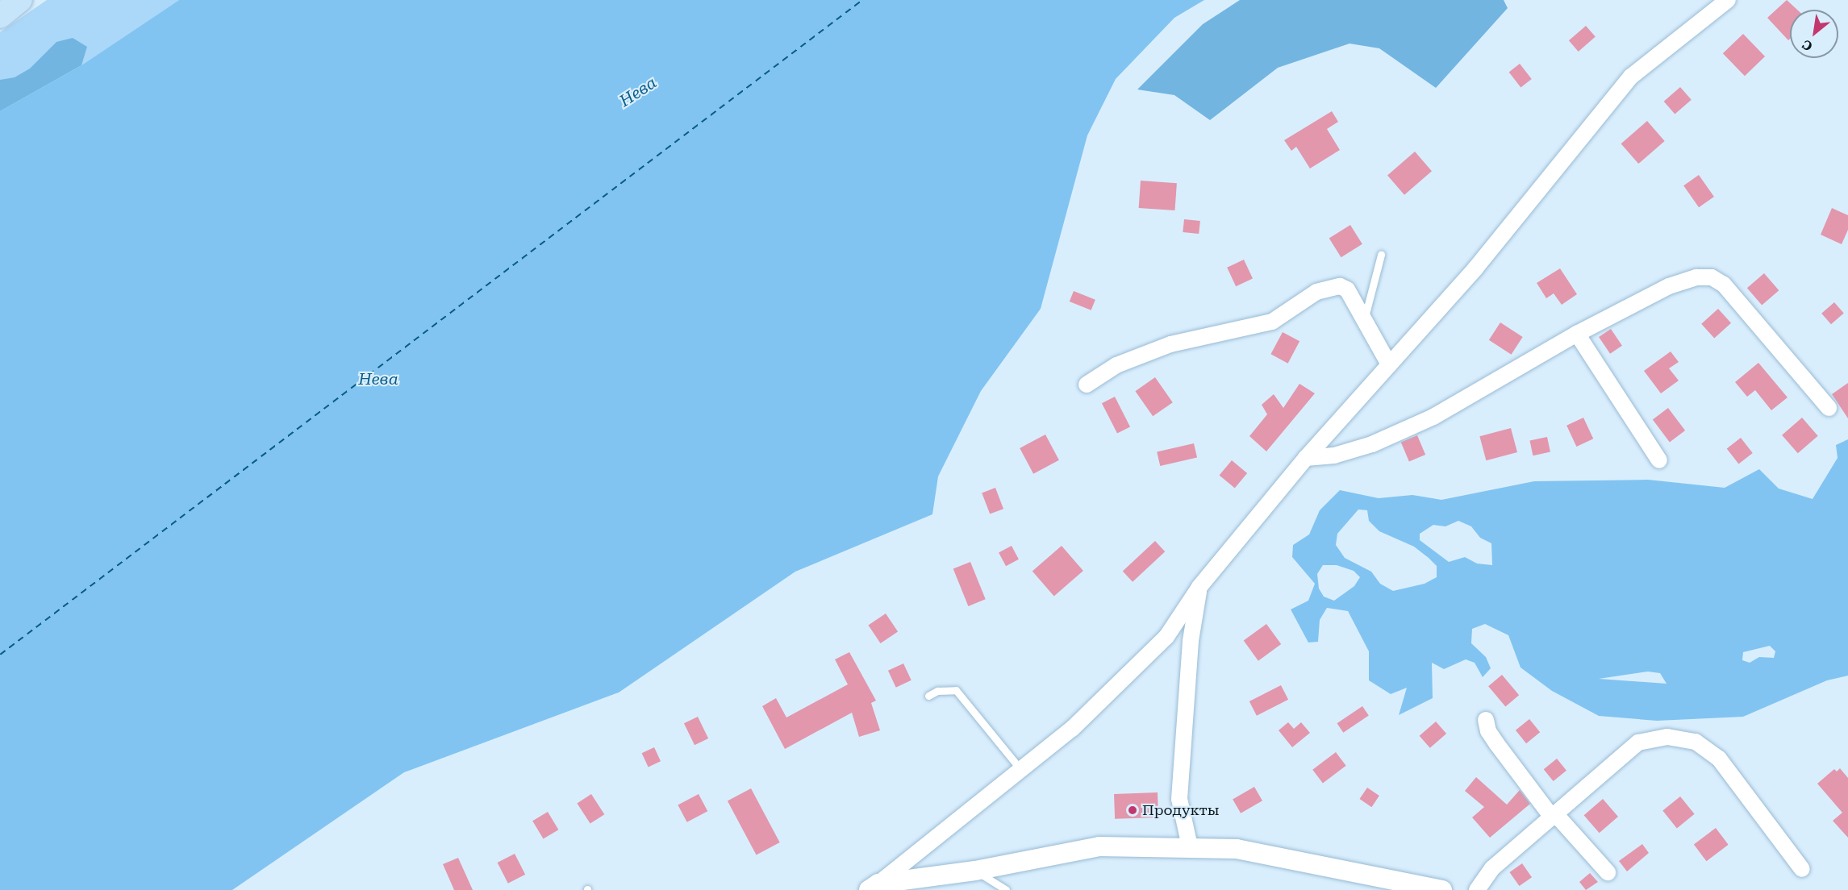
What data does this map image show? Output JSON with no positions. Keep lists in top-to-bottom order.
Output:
{
  "water": ["Нева"],
  "places": ["Продукты"],
  "north": "bottom left"
}
